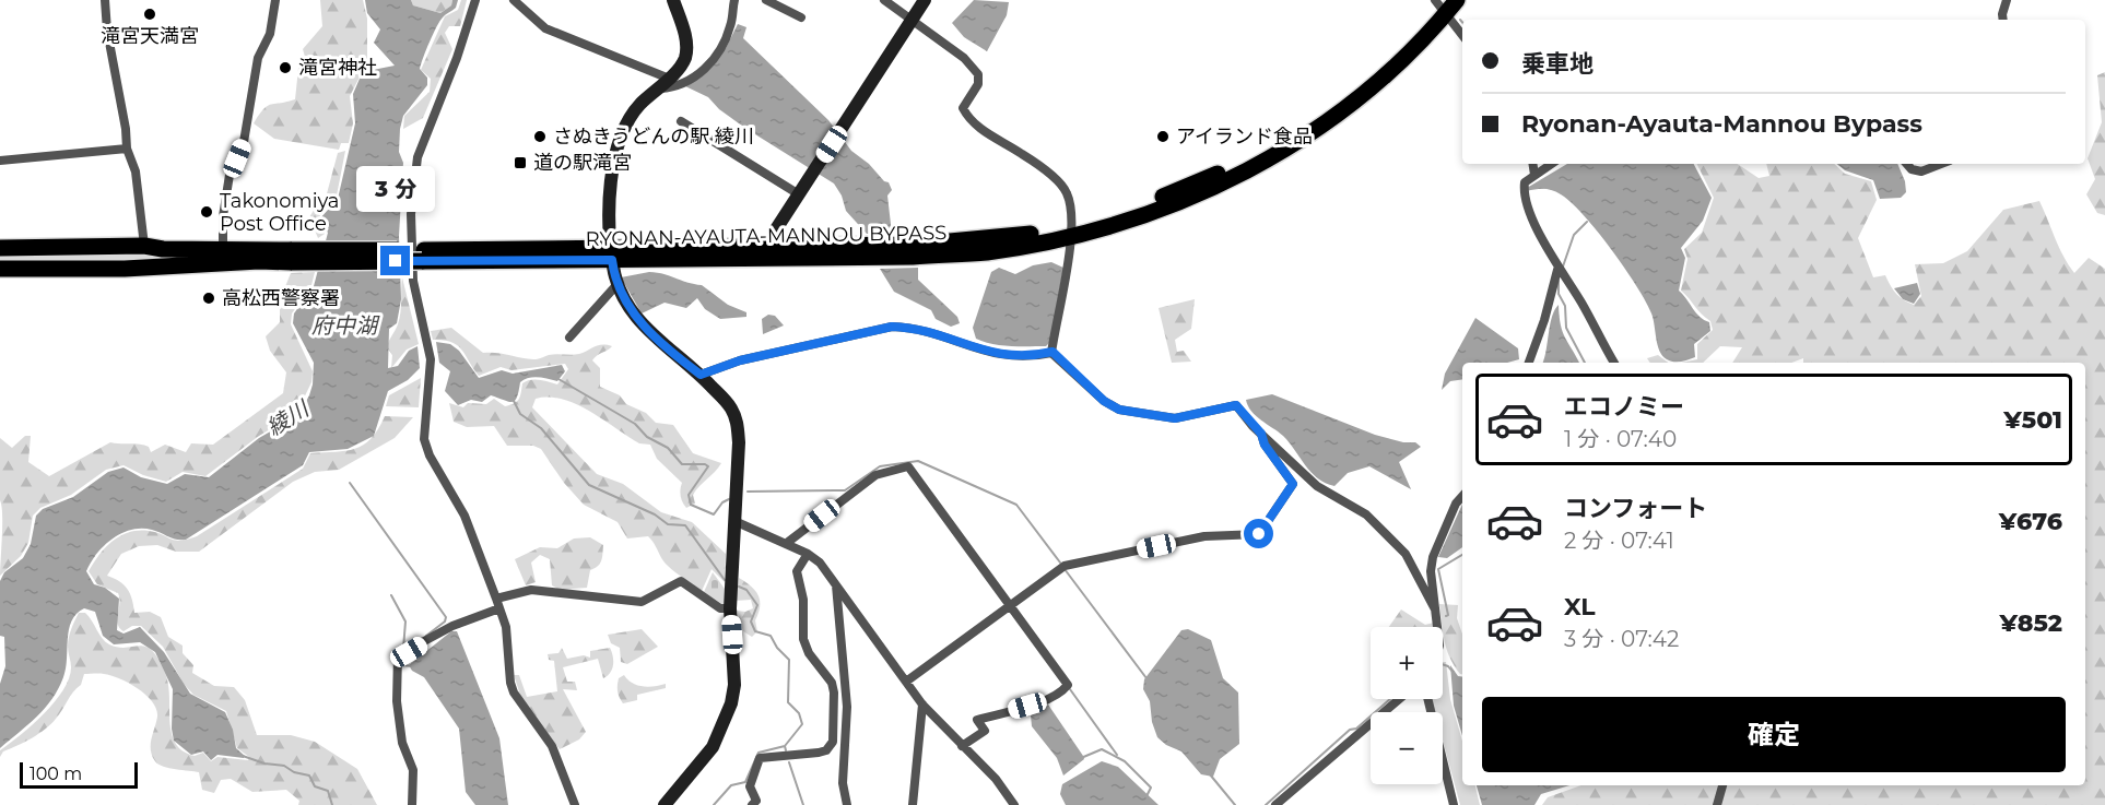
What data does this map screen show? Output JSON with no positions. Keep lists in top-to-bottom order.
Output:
{
  "streets": {
    "highway": ["RYONAN-AYAUTA-MANNOU BYPASS"]
  },
  "water": ["府中湖", "綾川"],
  "places": {
    "other": [
      "滝宮天満宮",
      "滝宮神社",
      "さぬきうどんの駅 綾川",
      "アイランド食品",
      "Takonomiya Post Office",
      "高松西警察署"
    ],
    "transit": ["道の駅滝宮"]
  },
  "scale_bar": "100 m",
  "page": {
    "banner": ["乗車地", "Ryonan-Ayauta-Mannou Bypass"],
    "bubble": "3 分",
    "list": [
      {
        "name": "エコノミー",
        "note": "1 分 · 07:40",
        "value": "¥501"
      },
      {
        "name": "コンフォート",
        "note": "2 分 · 07:41",
        "value": "¥676"
      },
      {
        "name": "XL",
        "note": "3 分 · 07:42",
        "value": "¥852"
      }
    ],
    "map_buttons": ["+", "−"],
    "buttons": "確定",
    "scale": "100 m"
  }
}
